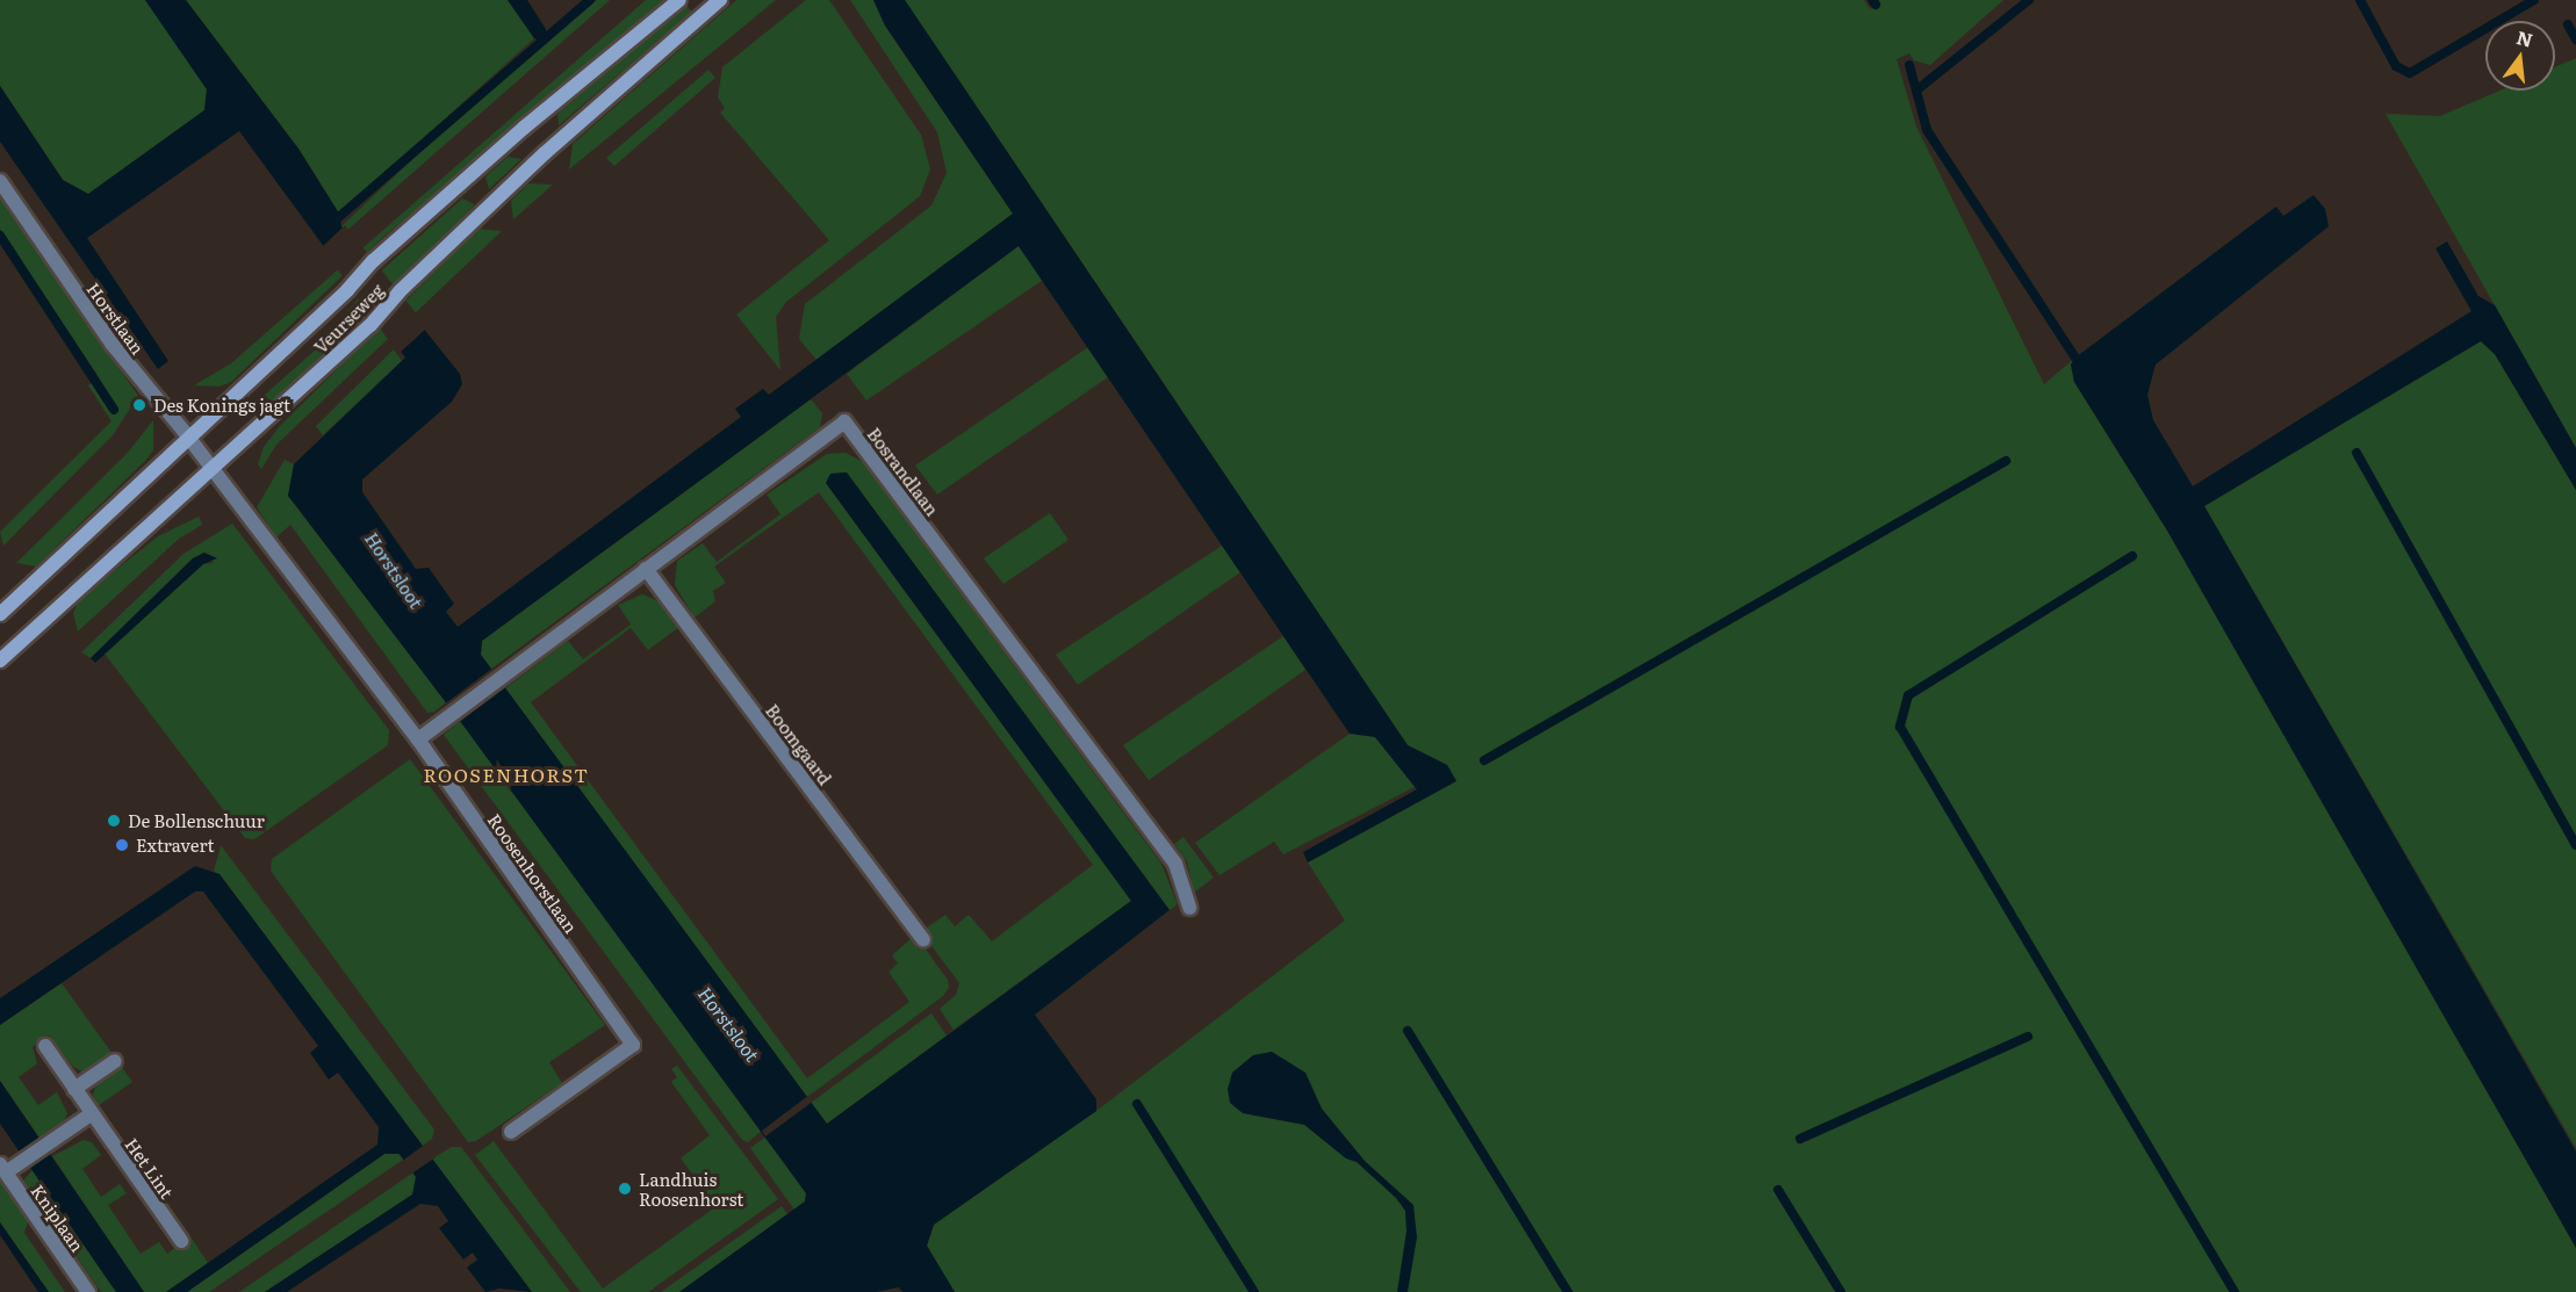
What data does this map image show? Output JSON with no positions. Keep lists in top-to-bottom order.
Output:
{
  "streets": {
    "main road": ["Veurseweg"],
    "street": [
      "Horstlaan",
      "Bosrandlaan",
      "Boomgaard",
      "Roosenhorstlaan",
      "Het Lint",
      "Kniplaan"
    ]
  },
  "crossings": [
    ["Horstlaan", "Veurseweg"],
    ["Horstlaan", "Roosenhorstlaan"],
    ["Veurseweg", "Roosenhorstlaan"],
    ["Bosrandlaan", "Boomgaard"],
    ["Bosrandlaan", "Roosenhorstlaan"]
  ],
  "districts": ["ROOSENHORST"],
  "water": ["Horstsloot"],
  "places": [
    "Des Konings jagt",
    "De Bollenschuur",
    "Extravert",
    "Landhuis Roosenhorst"
  ],
  "north": "top"
}
